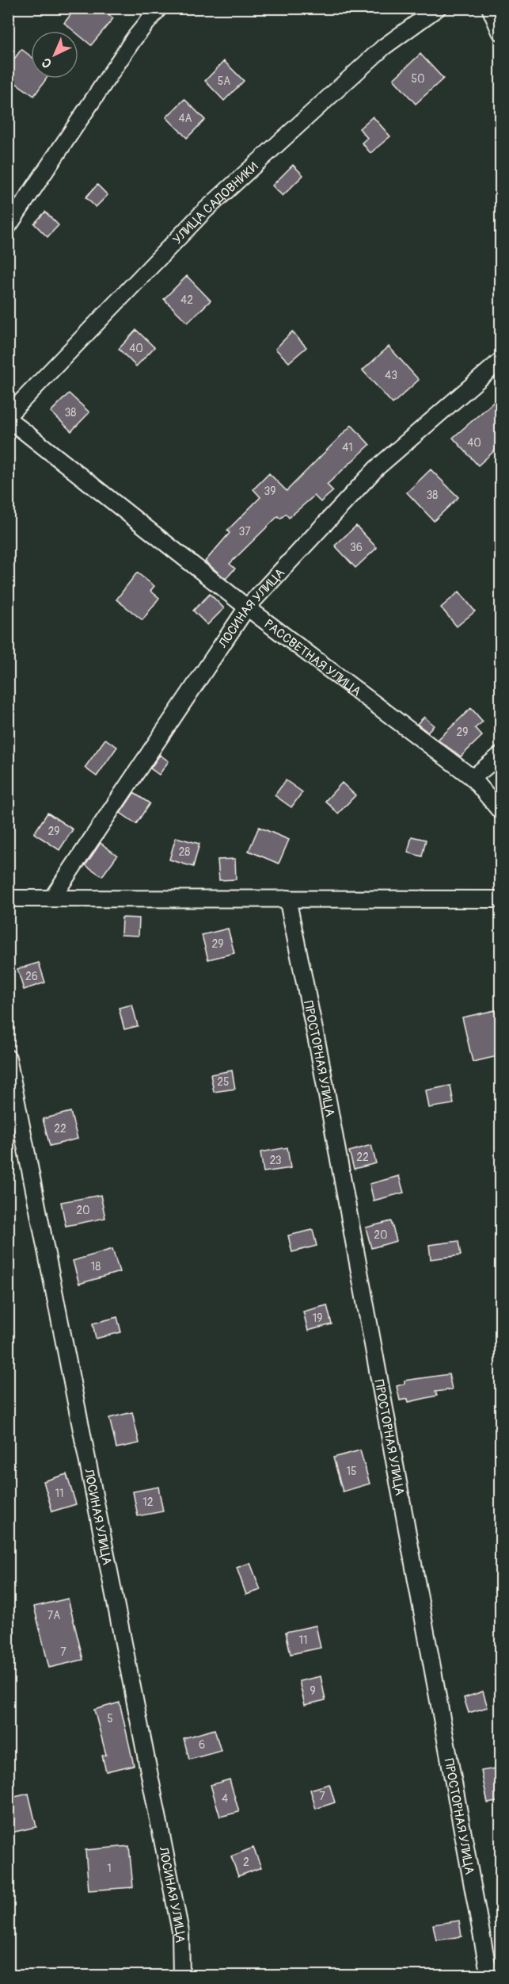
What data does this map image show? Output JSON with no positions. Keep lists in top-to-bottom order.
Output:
{
  "streets": {
    "street": [
      "УЛИЦА САДОВНИКИ",
      "ЛОСИНАЯ УЛИЦА",
      "РАССВЕТНАЯ УЛИЦА",
      "ПРОСТОРНАЯ УЛИЦА"
    ]
  },
  "crossings": [
    ["УЛИЦА САДОВНИКИ", "РАССВЕТНАЯ УЛИЦА"],
    ["ЛОСИНАЯ УЛИЦА", "РАССВЕТНАЯ УЛИЦА"]
  ],
  "house_numbers": [
    "50",
    "5А",
    "4А",
    "42",
    "40",
    "43",
    "38",
    "40",
    "41",
    "39",
    "38",
    "37",
    "36",
    "29",
    "29",
    "28",
    "29",
    "26",
    "25",
    "22",
    "22",
    "23",
    "20",
    "20",
    "18",
    "19",
    "15",
    "11",
    "12",
    "7А",
    "11",
    "7",
    "9",
    "5",
    "6",
    "7",
    "4",
    "2",
    "1"
  ],
  "north": "bottom left"
}
